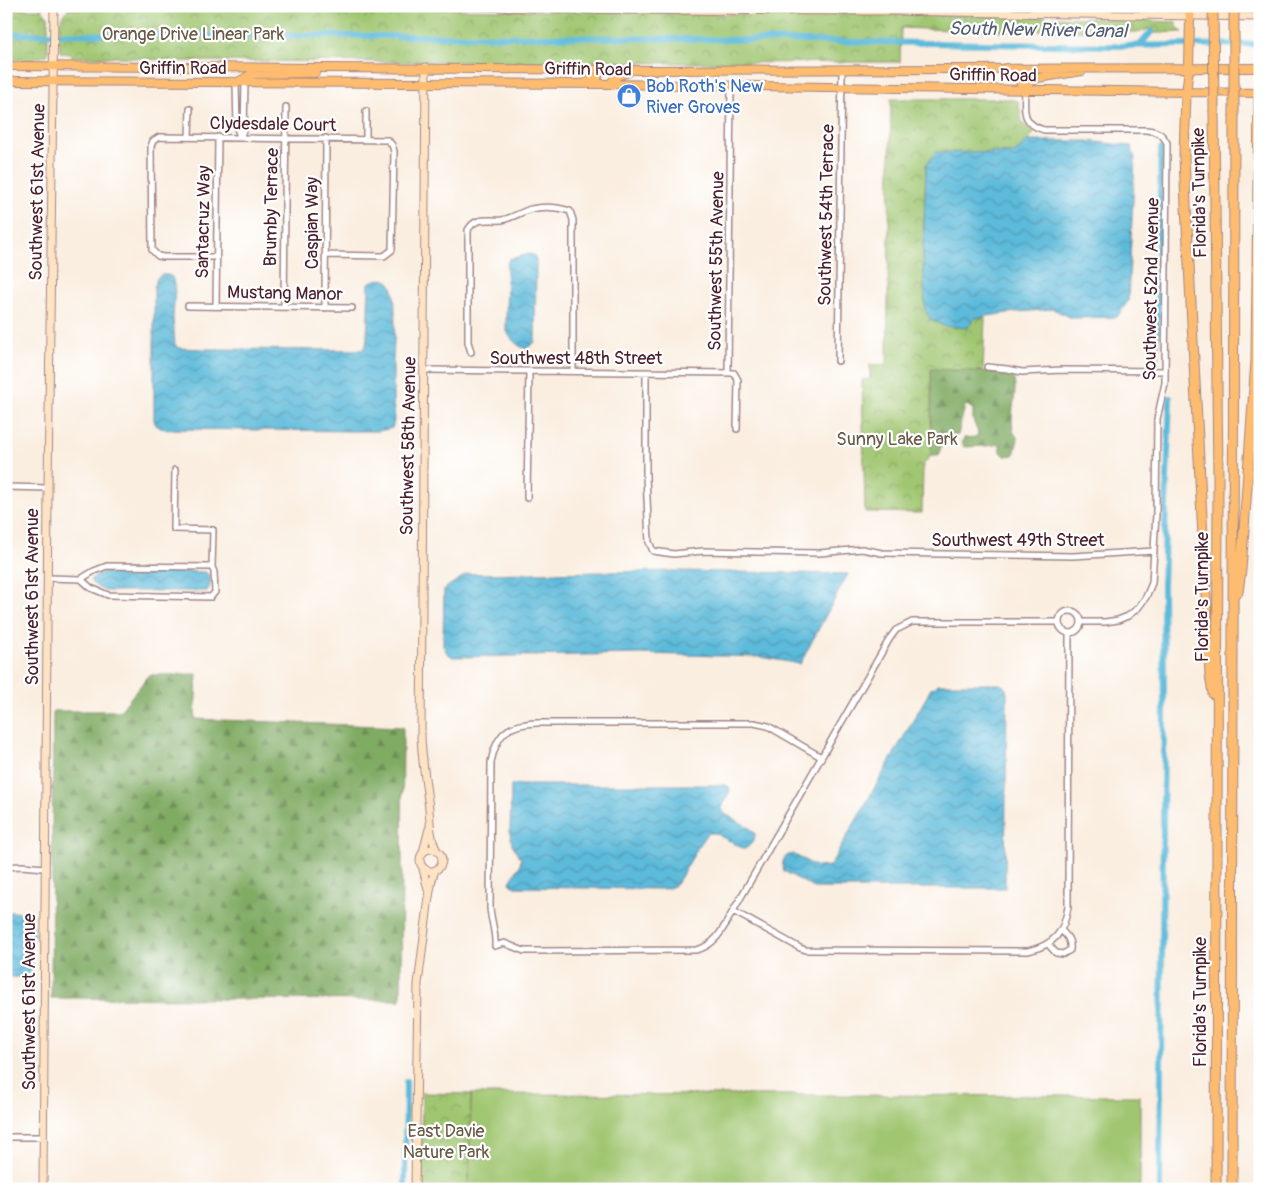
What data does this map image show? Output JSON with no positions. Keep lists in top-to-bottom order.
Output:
{
  "streets": {
    "highway": ["Florida's Turnpike"],
    "main road": ["Griffin Road"],
    "street": [
      "Clydesdale Court",
      "Southwest 61st Avenue",
      "Brumby Terrace",
      "Southwest 54th Terrace",
      "Santacruz Way",
      "Caspian Way",
      "Southwest 55th Avenue",
      "Southwest 52nd Avenue",
      "Mustang Manor",
      "Southwest 48th Street",
      "Southwest 58th Avenue",
      "Southwest 49th Street"
    ]
  },
  "crossings": [
    ["Griffin Road", "Southwest 61st Avenue"],
    ["Griffin Road", "Southwest 54th Terrace"],
    ["Griffin Road", "Southwest 55th Avenue"],
    ["Griffin Road", "Southwest 52nd Avenue"],
    ["Griffin Road", "Southwest 58th Avenue"],
    ["Clydesdale Court", "Brumby Terrace"],
    ["Clydesdale Court", "Santacruz Way"],
    ["Clydesdale Court", "Caspian Way"],
    ["Brumby Terrace", "Mustang Manor"],
    ["Santacruz Way", "Mustang Manor"],
    ["Caspian Way", "Mustang Manor"],
    ["Southwest 55th Avenue", "Southwest 48th Street"],
    ["Southwest 52nd Avenue", "Southwest 49th Street"],
    ["Southwest 48th Street", "Southwest 58th Avenue"],
    ["Southwest 48th Street", "Southwest 49th Street"]
  ],
  "water": ["South New River Canal"],
  "parks": ["Orange Drive Linear Park", "Sunny Lake Park", "East Davie Nature Park"],
  "places": {
    "shop": ["Bob Roth's New River Groves"]
  }
}
